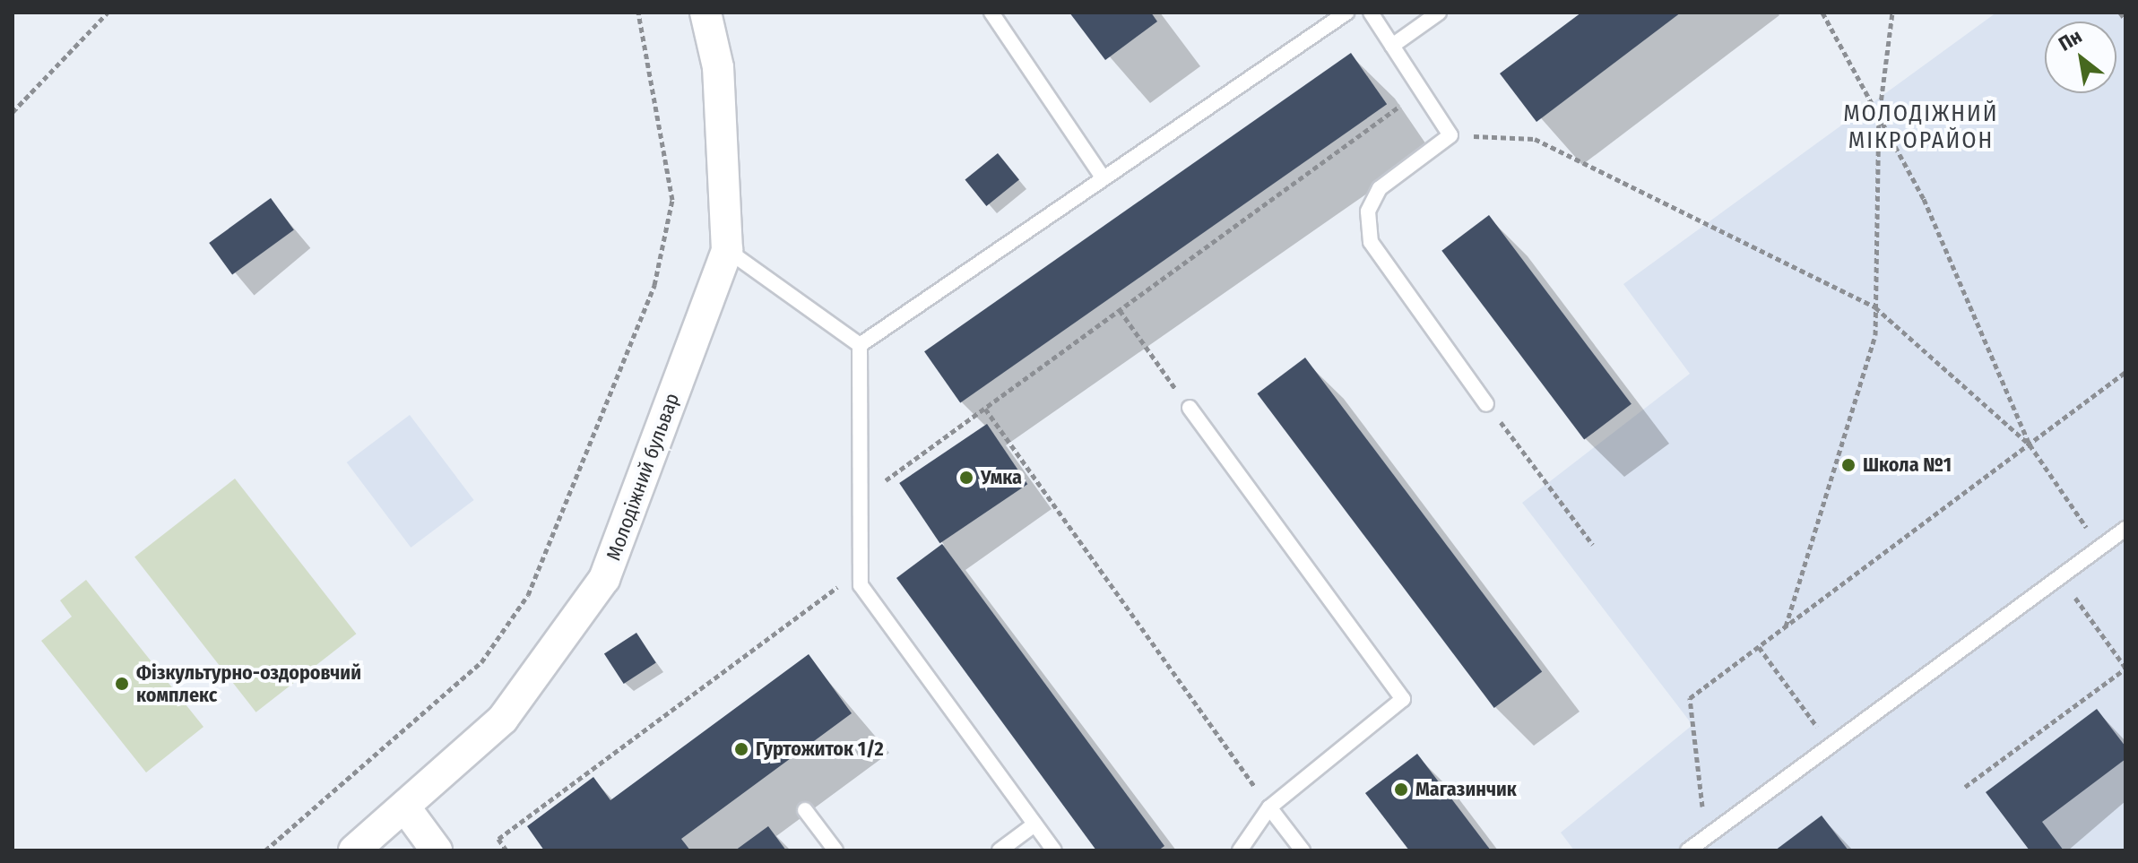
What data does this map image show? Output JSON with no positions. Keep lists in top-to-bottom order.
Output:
{
  "streets": {
    "street": ["Молодіжний бульвар"]
  },
  "districts": ["МОЛОДІЖНИЙ МІКРОРАЙОН"],
  "places": [
    "Школа №1",
    "Умка",
    "Фізкультурно-оздоровчий комплекс",
    "Гуртожиток 1/2",
    "Магазинчик"
  ],
  "north": "top left"
}
